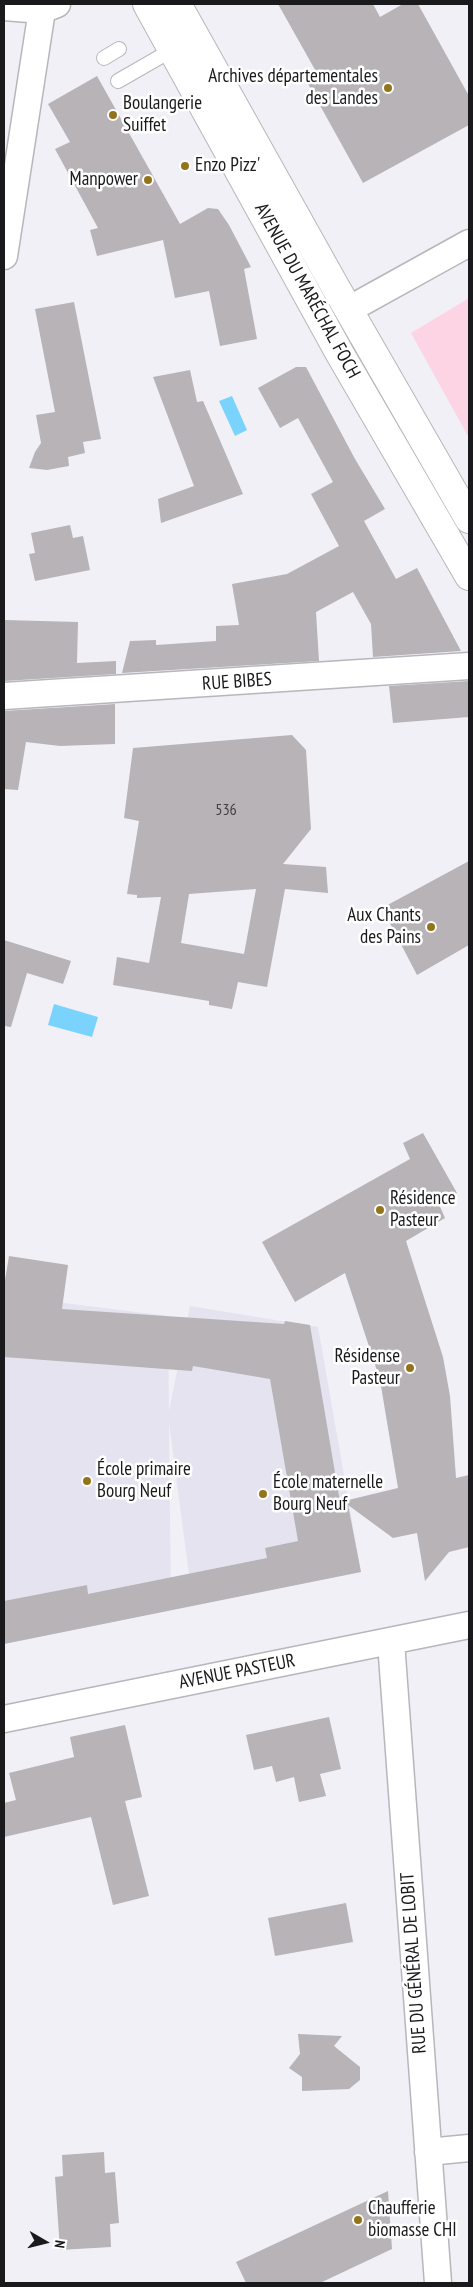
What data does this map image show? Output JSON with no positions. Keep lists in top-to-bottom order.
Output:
{
  "streets": {
    "main road": ["AVENUE DU MARÉCHAL FOCH"],
    "street": ["RUE BIBES", "AVENUE PASTEUR", "RUE DU GÉNÉRAL DE LOBIT"]
  },
  "crossings": [
    ["AVENUE PASTEUR", "RUE DU GÉNÉRAL DE LOBIT"]
  ],
  "places": [
    "Archives départementales des Landes",
    "Boulangerie Suiffet",
    "Enzo Pizz'",
    "Manpower",
    "Aux Chants des Pains",
    "Résidence Pasteur",
    "Résidense Pasteur",
    "École primaire Bourg Neuf",
    "École maternelle Bourg Neuf",
    "Chaufferie biomasse CHI"
  ],
  "house_numbers": ["536"],
  "north": "right"
}
